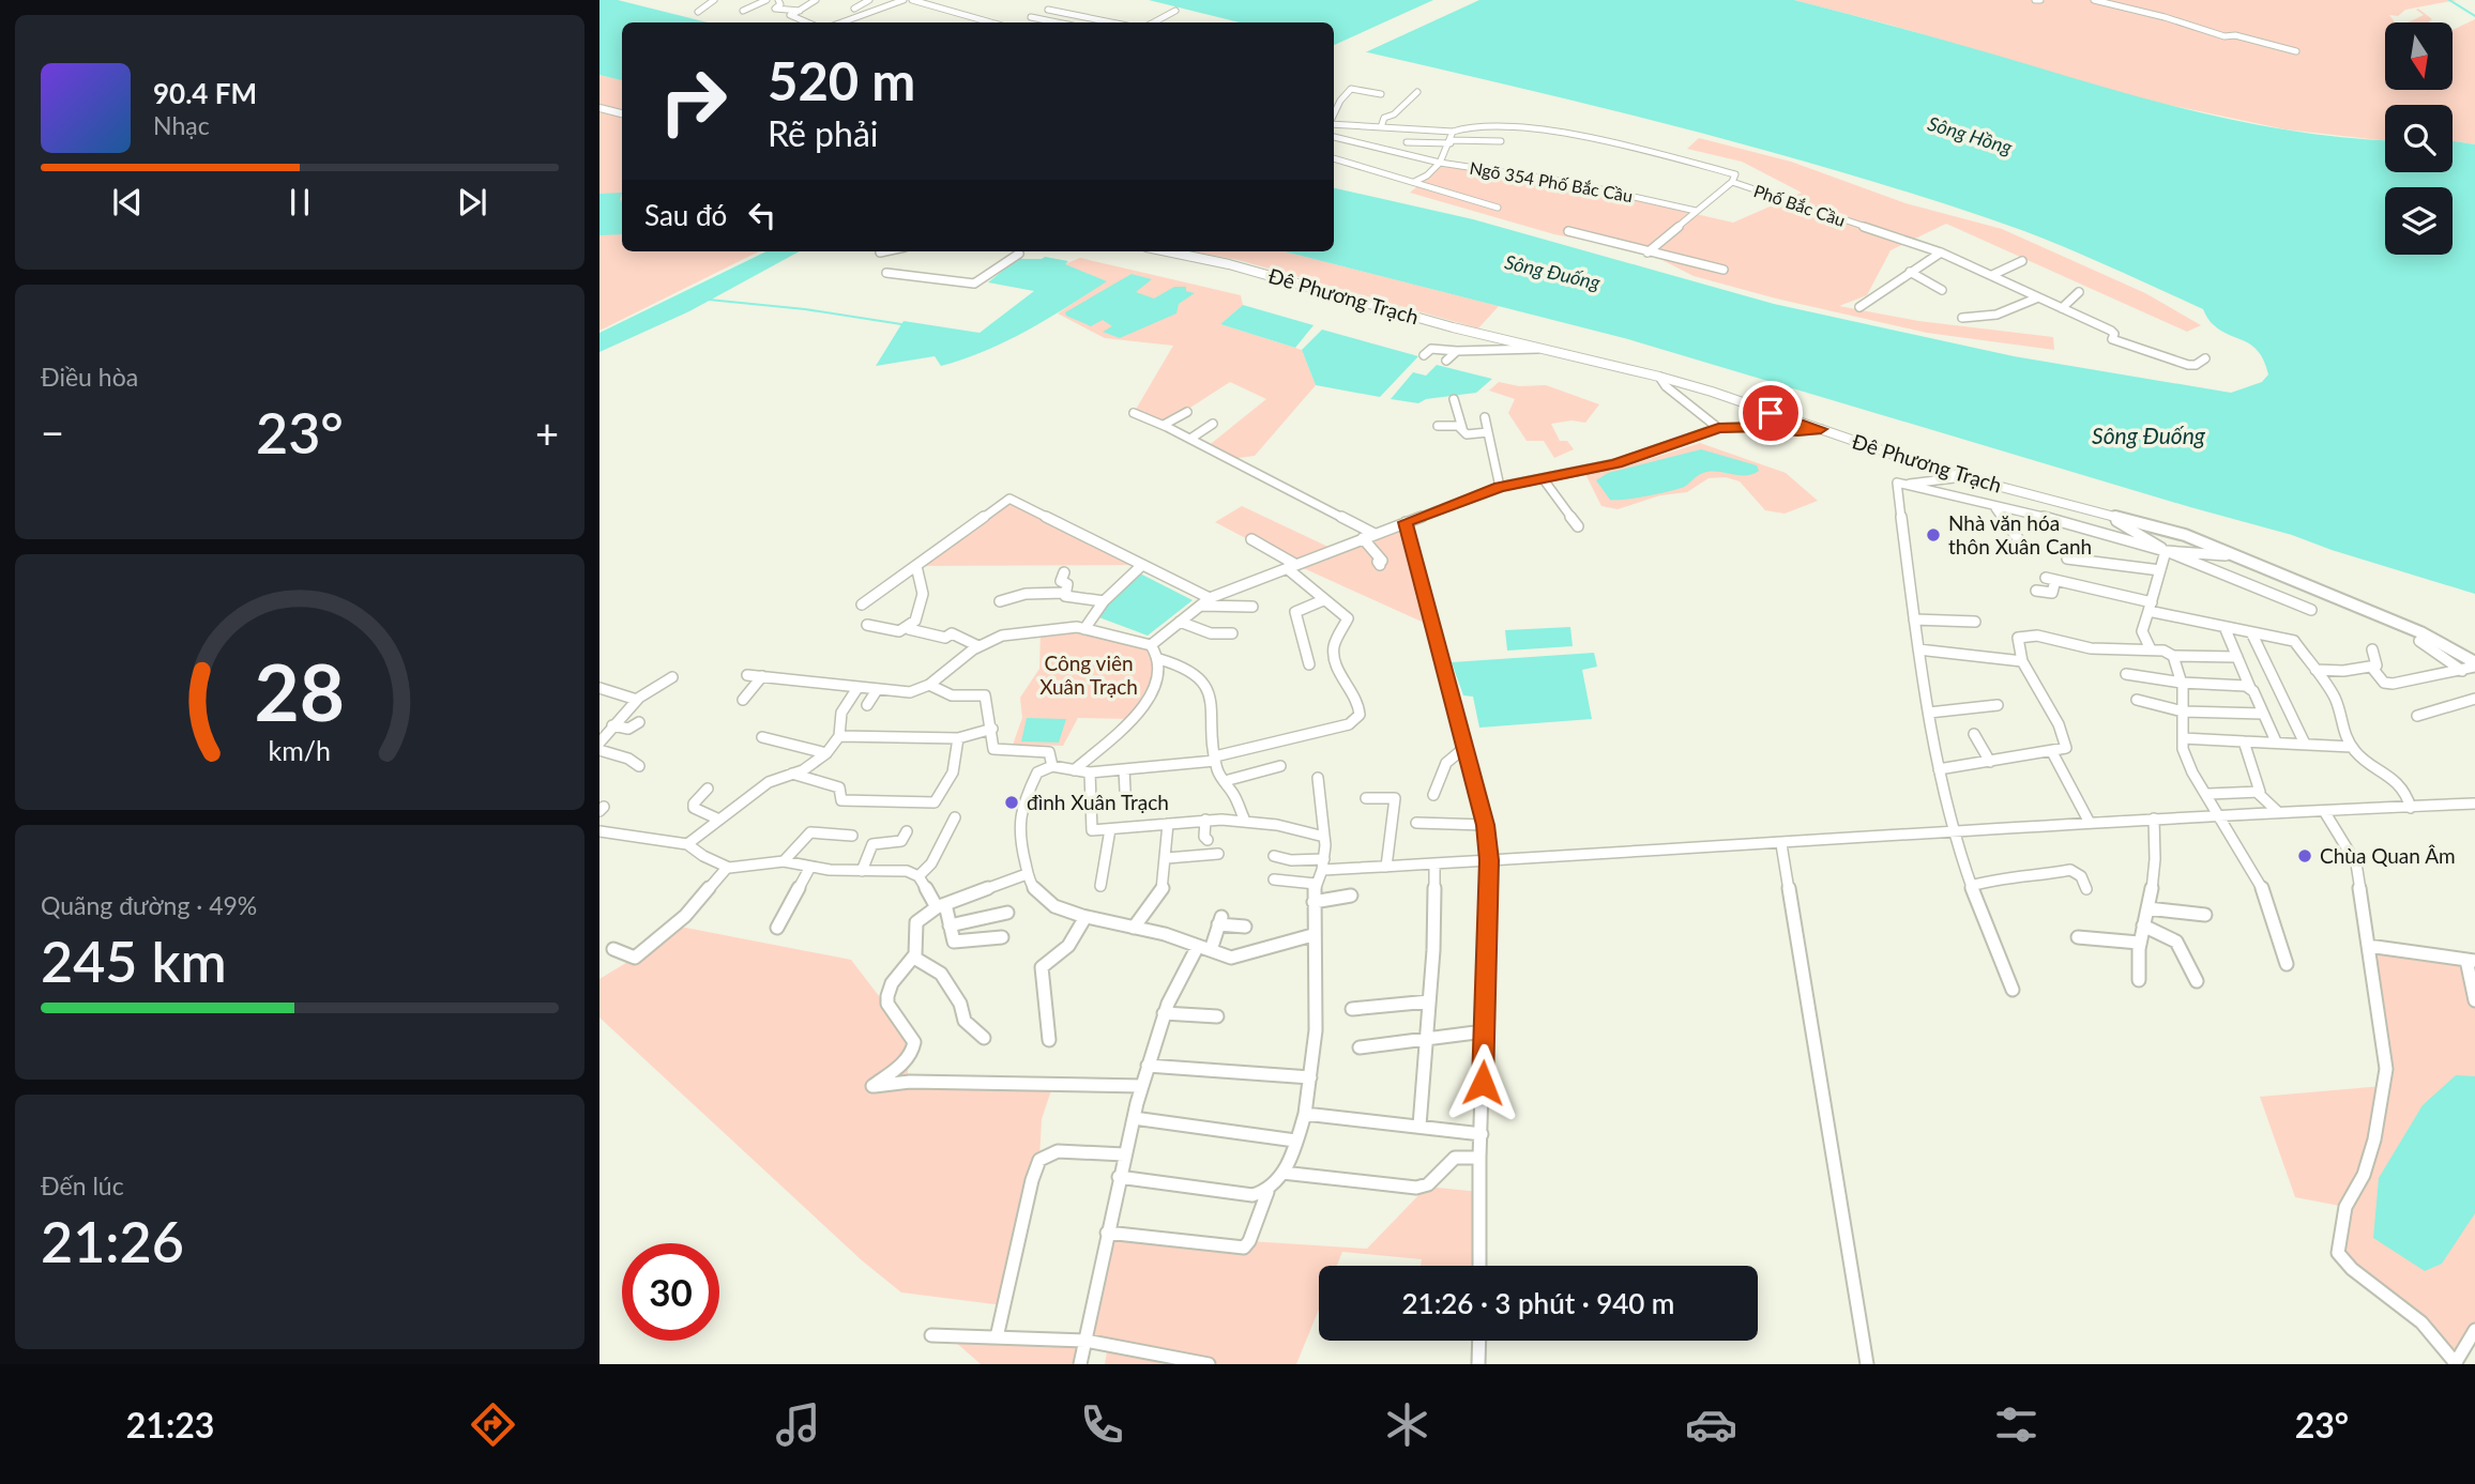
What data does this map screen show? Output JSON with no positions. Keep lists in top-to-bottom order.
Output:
{
  "streets": {
    "main road": ["Đê Phương Trạch"],
    "street": ["Ngõ 354 Phố Bắc Cầu", "Phố Bắc Cầu"]
  },
  "crossings": [
    ["Ngõ 354 Phố Bắc Cầu", "Phố Bắc Cầu"]
  ],
  "water": ["Sông Hồng", "Sông Đuống"],
  "parks": ["Công viên Xuân Trạch"],
  "places": ["Nhà văn hóa thôn Xuân Canh", "đình Xuân Trạch", "Chùa Quan Âm"],
  "north": "bottom",
  "page": {
    "turn": ["520 m", "Rẽ phải"],
    "song": ["90.4 FM", "Nhạc"],
    "then": "Sau đó",
    "tile": [
      "Điều hòa",
      ["Quãng đường · 49%", "245 km"],
      ["Đến lúc", "21:26"]
    ],
    "heat": ["−", "23°", "+"],
    "limit": "30",
    "trip": "21:26 · 3 phút · 940 m",
    "tabs": ["21:23", "23°"],
    "gauge": ["28", "km/h"]
  }
}
